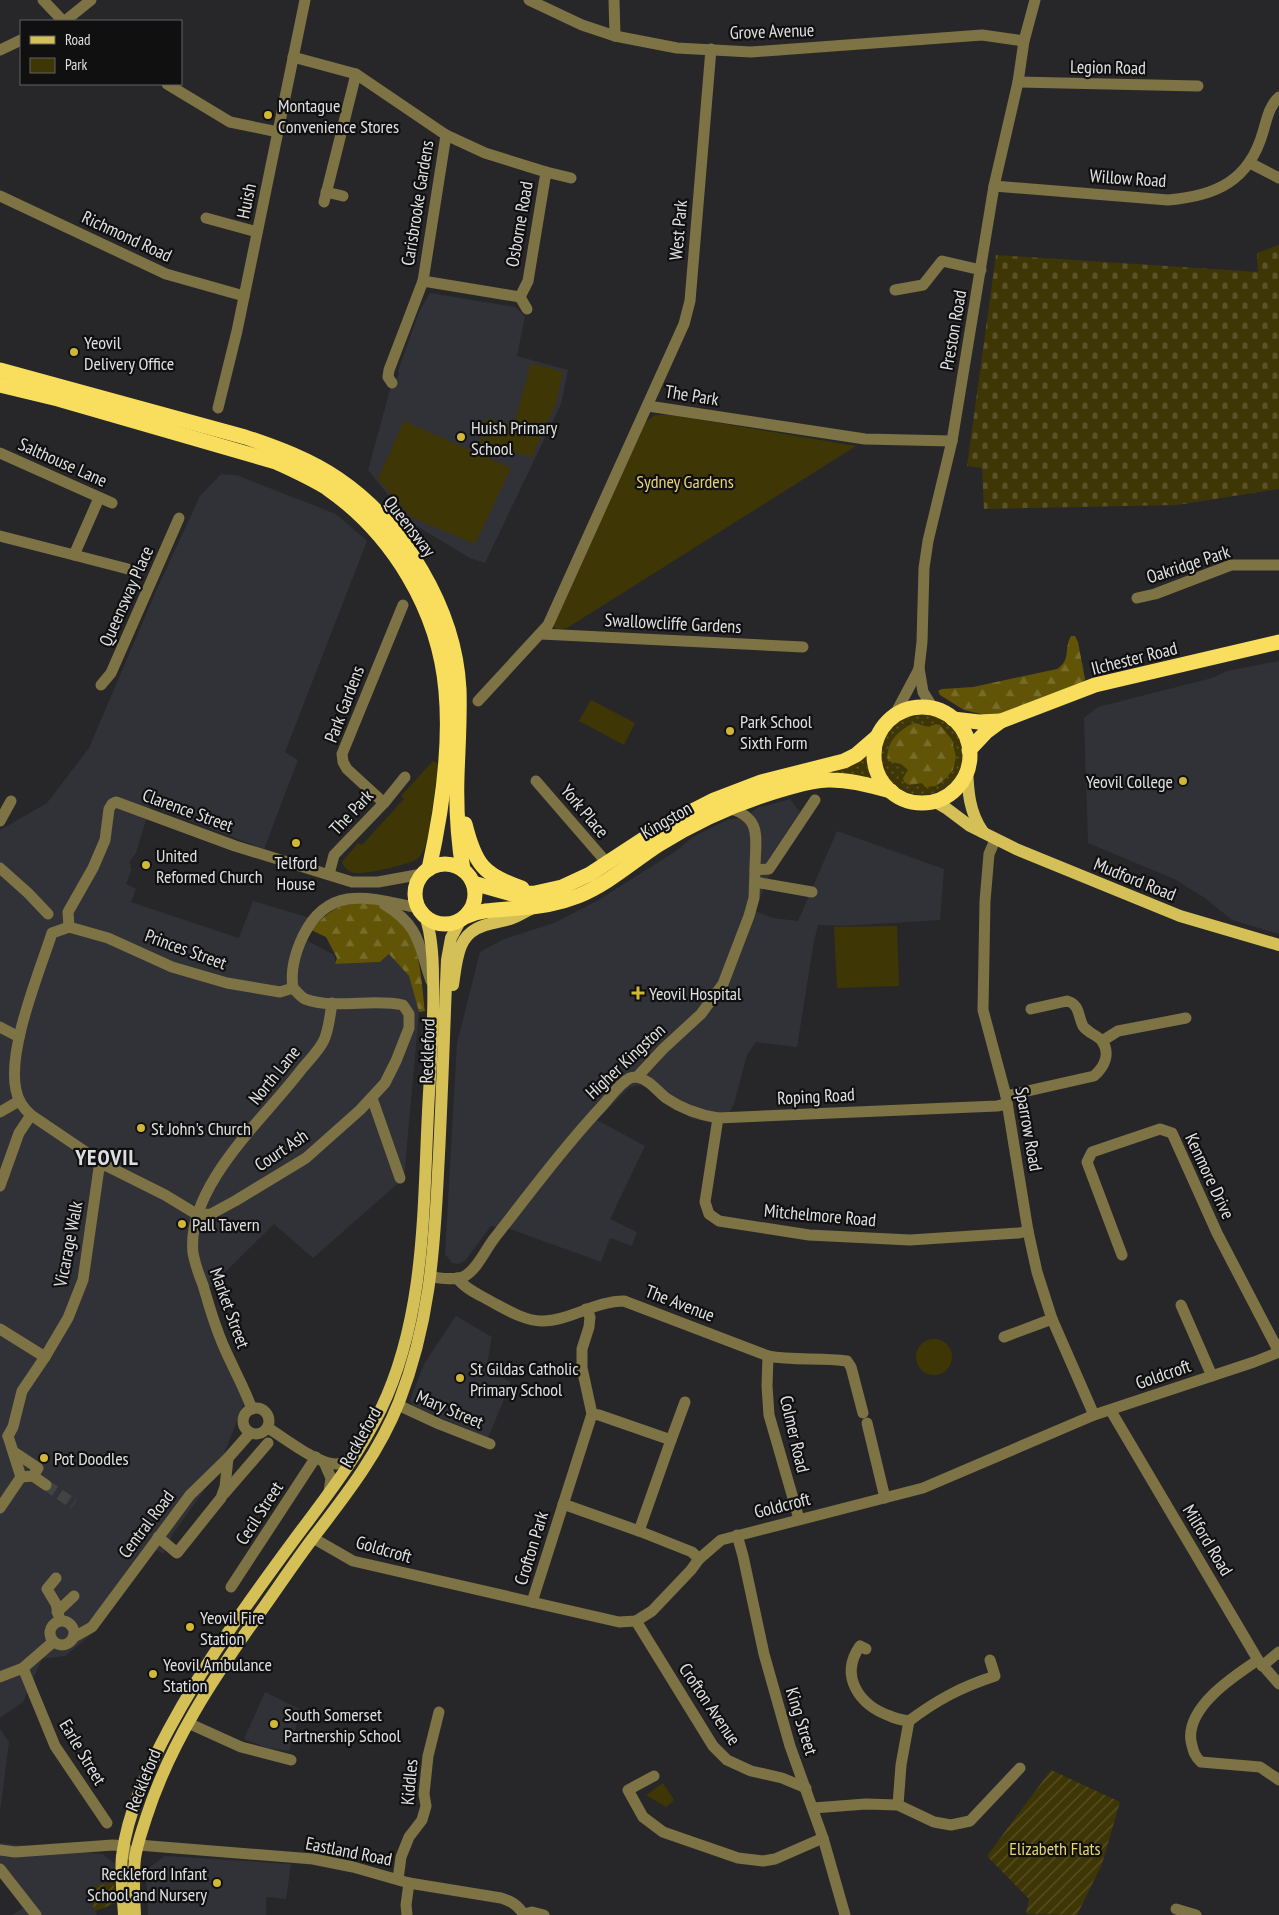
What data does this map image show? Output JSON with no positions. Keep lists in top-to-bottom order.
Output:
{
  "streets": {
    "highway": ["Queensway", "Ilchester Road", "Kingston"],
    "main road": ["Mudford Road", "Reckleford"],
    "street": [
      "Grove Avenue",
      "Legion Road",
      "Willow Road",
      "Huish",
      "Carisbrooke Gardens",
      "Osborne Road",
      "West Park",
      "Richmond Road",
      "Preston Road",
      "The Park",
      "Salthouse Lane",
      "Oakridge Park",
      "Queensway Place",
      "Swallowcliffe Gardens",
      "Park Gardens",
      "Clarence Street",
      "York Place",
      "Princes Street",
      "Higher Kingston",
      "North Lane",
      "Roping Road",
      "Sparrow Road",
      "Court Ash",
      "Kenmore Drive",
      "Mitchelmore Road",
      "Vicarage Walk",
      "The Avenue",
      "Market Street",
      "Goldcroft",
      "Mary Street",
      "Colmer Road",
      "Cecil Street",
      "Central Road",
      "Milford Road",
      "Crofton Park",
      "Crofton Avenue",
      "King Street",
      "Earle Street",
      "Kiddles",
      "Eastland Road"
    ]
  },
  "crossings": [
    ["Grove Avenue", "West Park"],
    ["Grove Avenue", "Preston Road"],
    ["Legion Road", "Preston Road"],
    ["Willow Road", "Preston Road"],
    ["Huish", "Carisbrooke Gardens"],
    ["Huish", "Richmond Road"],
    ["Carisbrooke Gardens", "Osborne Road"],
    ["West Park", "The Park"],
    ["Preston Road", "The Park"],
    ["Preston Road", "Ilchester Road"],
    ["Preston Road", "Kingston"],
    ["Preston Road", "Mudford Road"],
    ["The Park", "Swallowcliffe Gardens"],
    ["The Park", "Park Gardens"],
    ["The Park", "Clarence Street"],
    ["Queensway", "Clarence Street"],
    ["Queensway", "Kingston"],
    ["Queensway", "Reckleford"],
    ["Ilchester Road", "Kingston"],
    ["Ilchester Road", "Mudford Road"],
    ["Clarence Street", "Kingston"],
    ["Clarence Street", "Reckleford"],
    ["York Place", "Kingston"],
    ["Kingston", "Mudford Road"],
    ["Kingston", "Reckleford"],
    ["Kingston", "Higher Kingston"],
    ["Mudford Road", "Sparrow Road"],
    ["Princes Street", "Court Ash"],
    ["Reckleford", "Goldcroft"],
    ["Reckleford", "Mary Street"],
    ["Reckleford", "Eastland Road"],
    ["Higher Kingston", "Roping Road"],
    ["Higher Kingston", "The Avenue"],
    ["North Lane", "Court Ash"],
    ["North Lane", "Market Street"],
    ["Roping Road", "Sparrow Road"],
    ["Roping Road", "Mitchelmore Road"],
    ["Sparrow Road", "Mitchelmore Road"],
    ["Sparrow Road", "Goldcroft"],
    ["Court Ash", "Market Street"],
    ["Kenmore Drive", "Goldcroft"],
    ["The Avenue", "Goldcroft"],
    ["The Avenue", "Colmer Road"],
    ["Market Street", "Central Road"],
    ["Goldcroft", "Colmer Road"],
    ["Goldcroft", "Milford Road"],
    ["Goldcroft", "Crofton Park"],
    ["Goldcroft", "Crofton Avenue"],
    ["Goldcroft", "King Street"],
    ["Crofton Avenue", "King Street"],
    ["Kiddles", "Eastland Road"]
  ],
  "districts": ["YEOVIL"],
  "parks": ["Sydney Gardens", "Elizabeth Flats"],
  "places": {
    "other": [
      "Montague Convenience Stores",
      "Yeovil Delivery Office",
      "Huish Primary School",
      "Park School Sixth Form",
      "Yeovil College",
      "Telford House",
      "United Reformed Church",
      "St John's Church",
      "Pall Tavern",
      "St Gildas Catholic Primary School",
      "Pot Doodles",
      "Yeovil Fire Station",
      "Yeovil Ambulance Station",
      "South Somerset Partnership School",
      "Reckleford Infant School and Nursery"
    ],
    "health": ["Yeovil Hospital"]
  },
  "legend": ["Road", "Park"]
}
